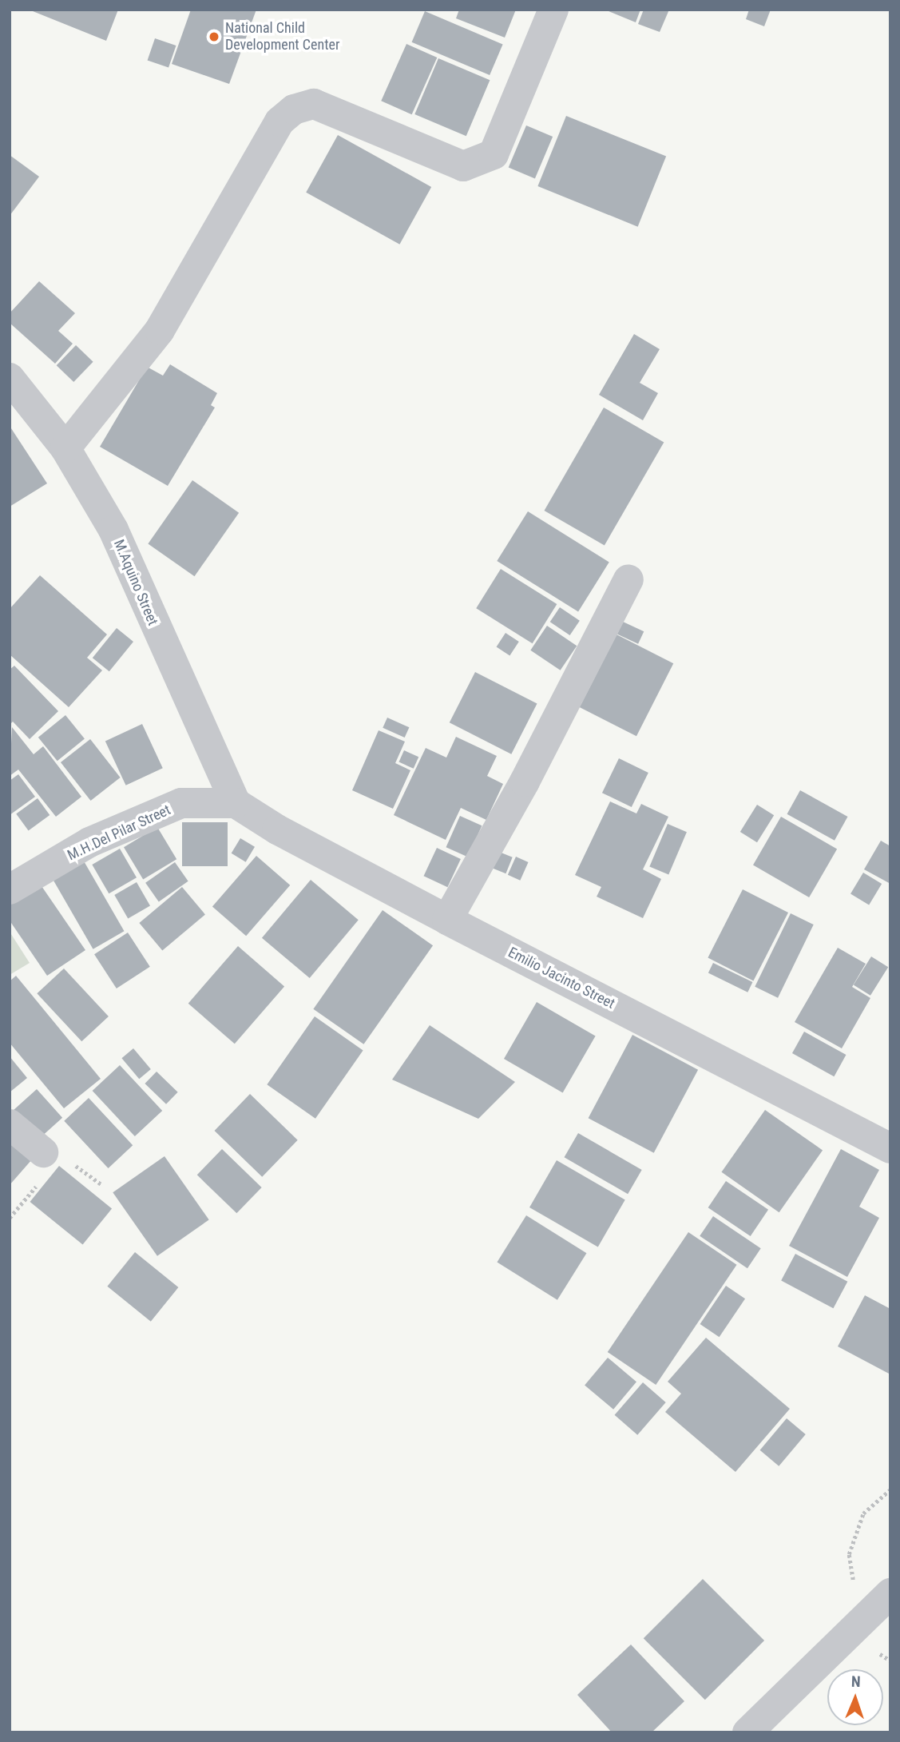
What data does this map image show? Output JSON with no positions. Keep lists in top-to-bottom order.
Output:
{
  "streets": {
    "street": ["M.Aquino Street", "M.H.Del Pilar Street", "Emilio Jacinto Street"]
  },
  "crossings": [
    ["M.Aquino Street", "M.H.Del Pilar Street"],
    ["M.Aquino Street", "Emilio Jacinto Street"],
    ["M.H.Del Pilar Street", "Emilio Jacinto Street"]
  ],
  "places": ["National Child Development Center"],
  "north": "top"
}
